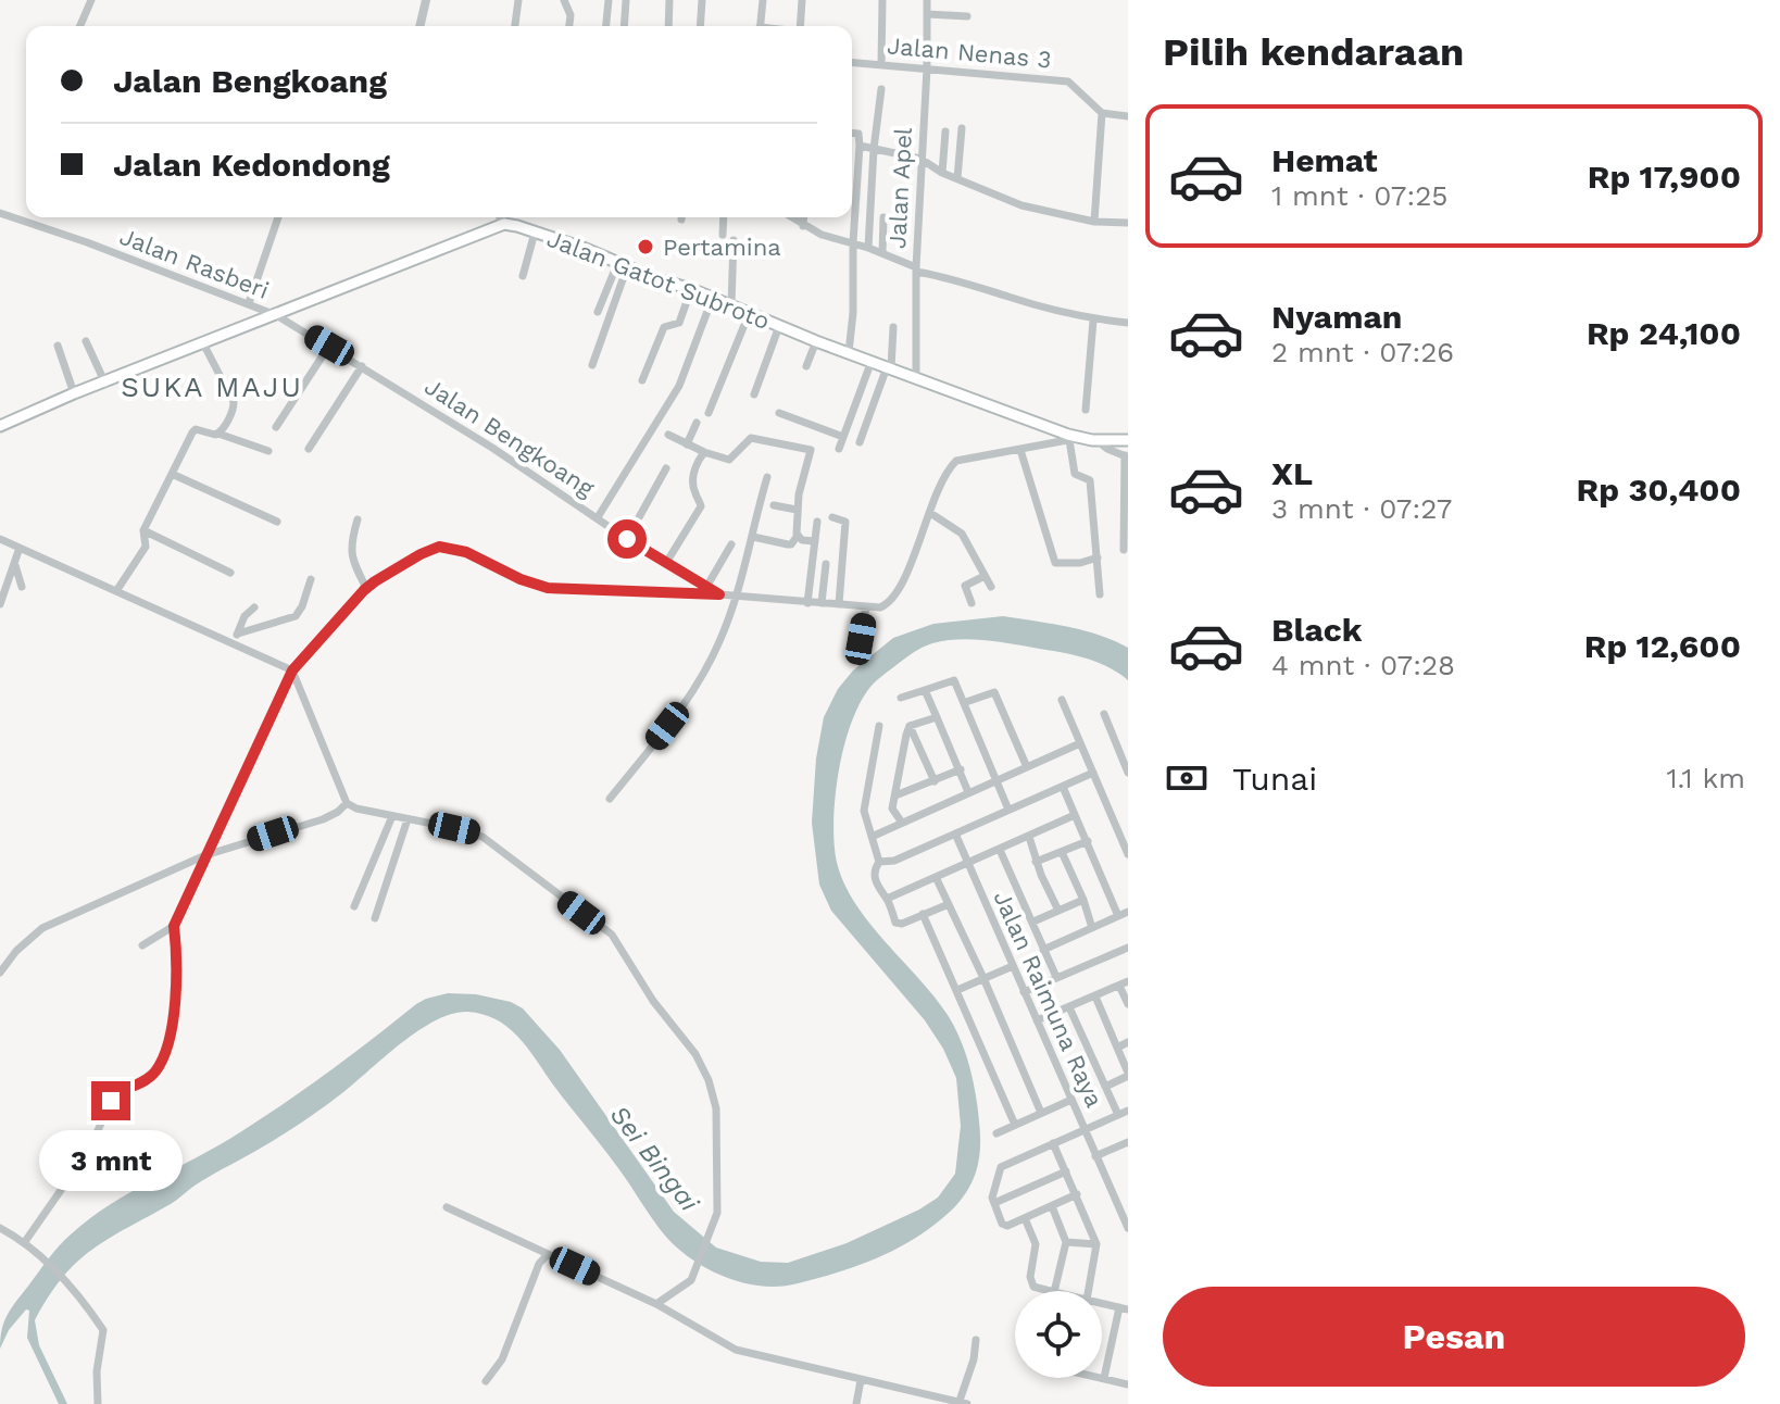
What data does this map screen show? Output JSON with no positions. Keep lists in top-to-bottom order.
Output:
{
  "streets": {
    "main road": ["Jalan Gatot Subroto"],
    "street": [
      "Jalan Nenas 3",
      "Jalan Apel",
      "Jalan Rasberi",
      "Jalan Bengkoang",
      "Jalan Raimuna Raya"
    ]
  },
  "crossings": [
    ["Jalan Nenas 3", "Jalan Apel"],
    ["Jalan Apel", "Jalan Gatot Subroto"],
    ["Jalan Rasberi", "Jalan Bengkoang"]
  ],
  "districts": ["SUKA MAJU"],
  "water": ["Sei Bingai"],
  "places": ["Pertamina"],
  "page": {
    "heading": "Pilih kendaraan",
    "banner": ["Jalan Bengkoang", "Jalan Kedondong"],
    "list": [
      {
        "name": "Hemat",
        "note": "1 mnt · 07:25",
        "value": "Rp 17,900"
      },
      {
        "name": "Nyaman",
        "note": "2 mnt · 07:26",
        "value": "Rp 24,100"
      },
      {
        "name": "XL",
        "note": "3 mnt · 07:27",
        "value": "Rp 30,400"
      },
      {
        "name": "Black",
        "note": "4 mnt · 07:28",
        "value": "Rp 12,600"
      }
    ],
    "pay": ["Tunai", "1.1 km"],
    "bubble": "3 mnt",
    "buttons": "Pesan"
  }
}
